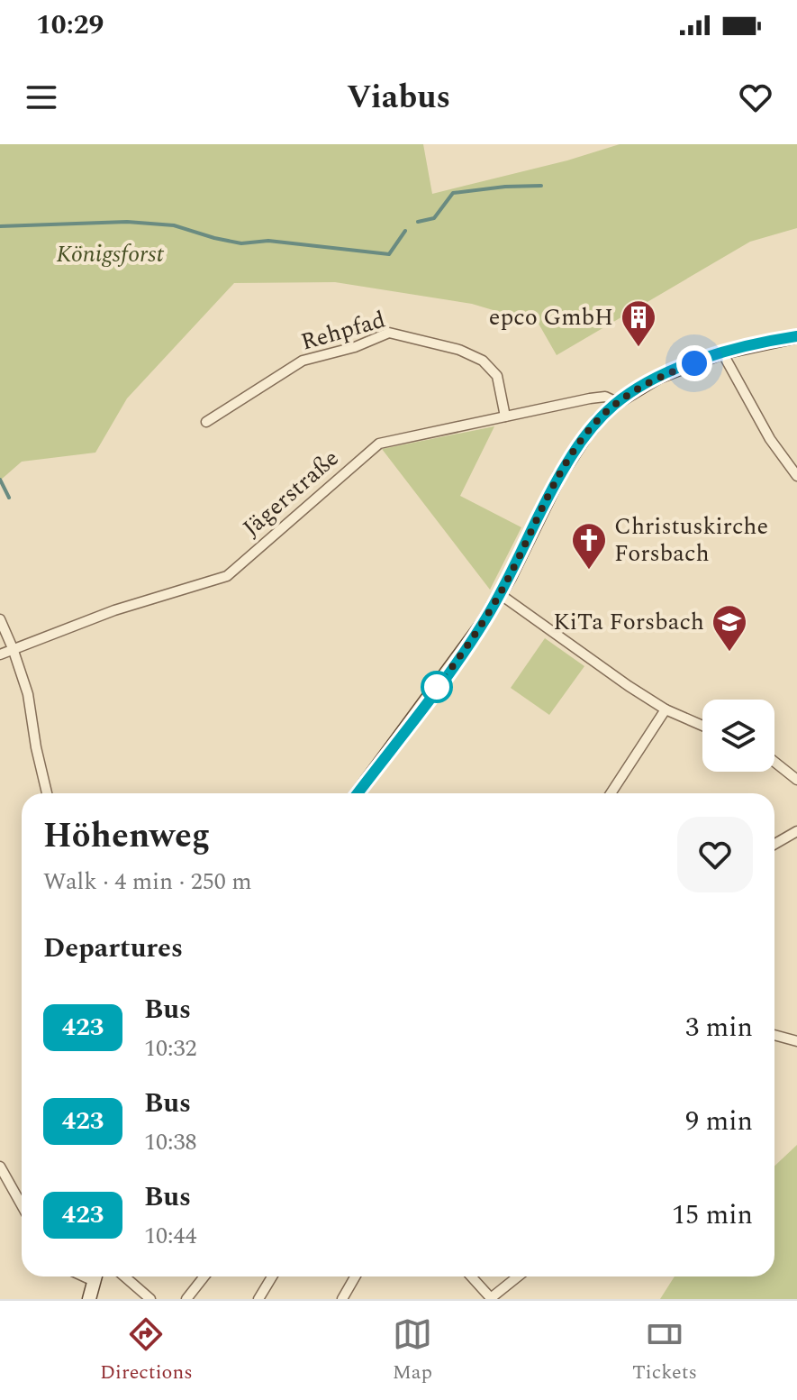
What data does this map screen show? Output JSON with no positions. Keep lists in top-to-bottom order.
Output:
{
  "streets": {
    "street": ["Rehpfad", "Jägerstraße"]
  },
  "crossings": [
    ["Rehpfad", "Jägerstraße"]
  ],
  "parks": ["Königsforst"],
  "places": {
    "building": ["epco GmbH"],
    "church": ["Christuskirche Forsbach"],
    "school or university": ["KiTa Forsbach"]
  },
  "lines": ["bus line 423"],
  "page": {
    "status": "10:29",
    "header": "Viabus",
    "heading": [
      ["Höhenweg", "Walk · 4 min · 250 m"],
      "Departures"
    ],
    "list": [
      {
        "mark": "423",
        "name": "Bus",
        "note": "10:32",
        "value": "3 min"
      },
      {
        "mark": "423",
        "name": "Bus",
        "note": "10:38",
        "value": "9 min"
      },
      {
        "mark": "423",
        "name": "Bus",
        "note": "10:44",
        "value": "15 min"
      }
    ],
    "tabs": ["Directions", "Map", "Tickets"]
  }
}
